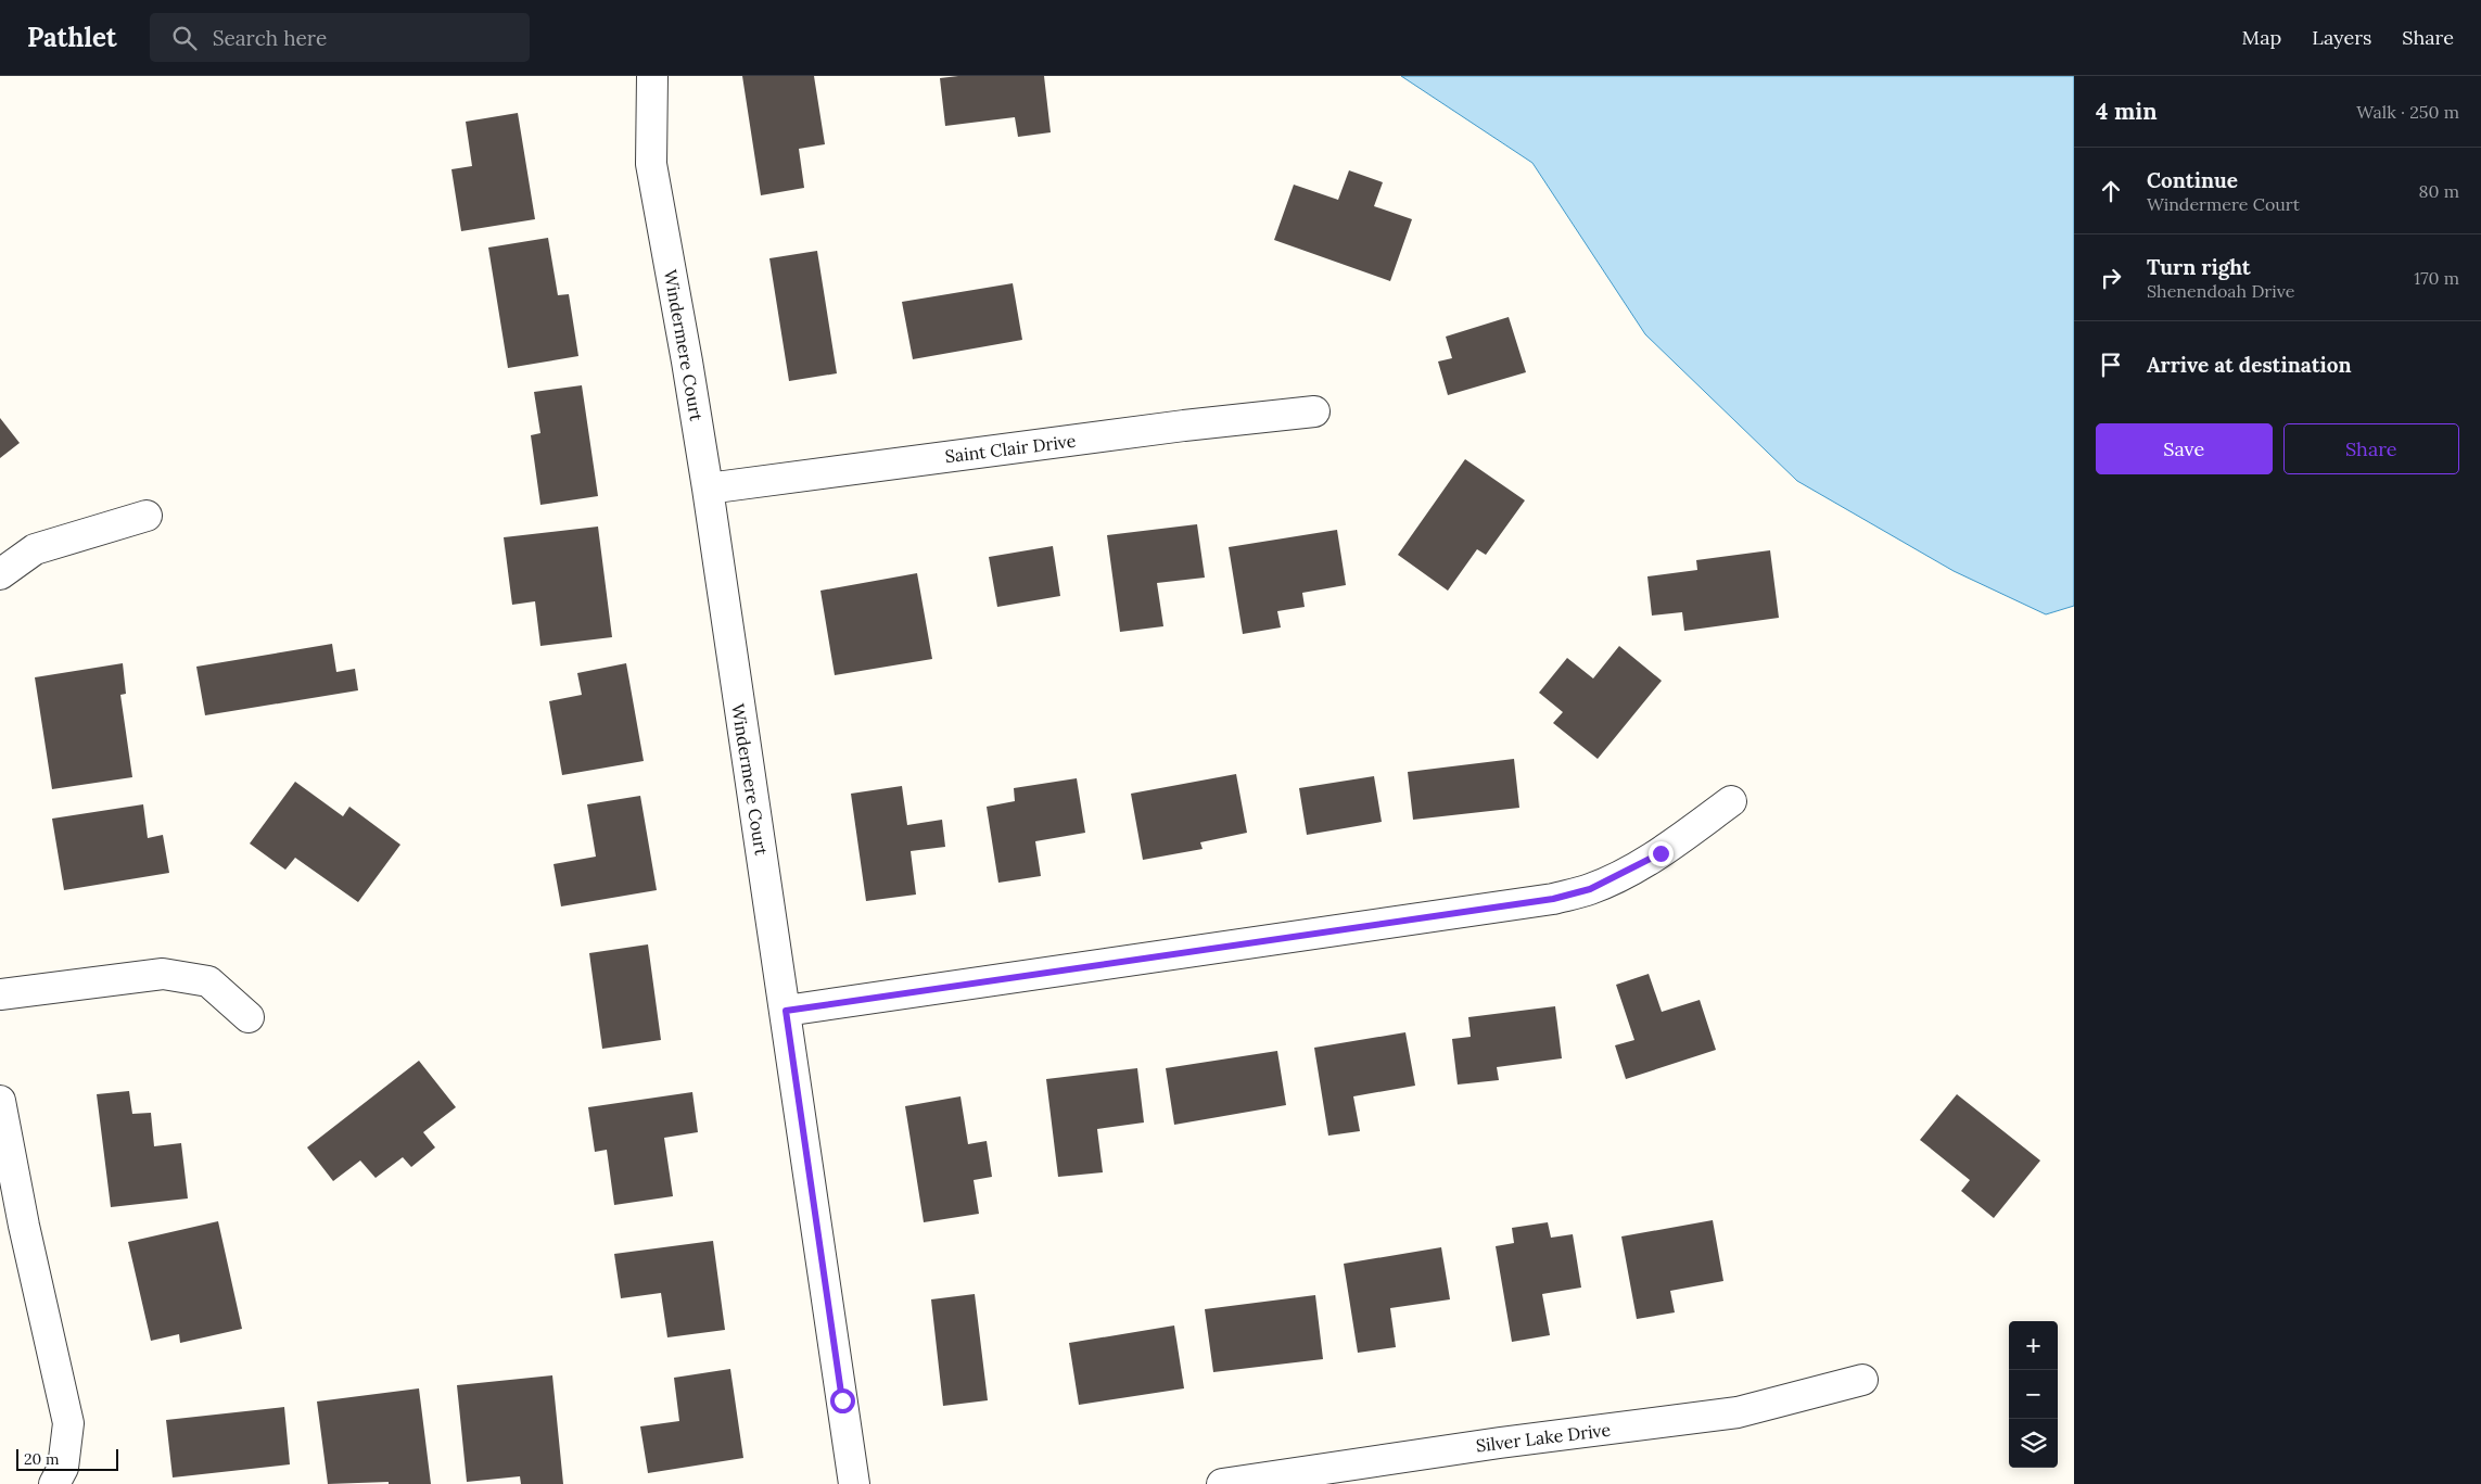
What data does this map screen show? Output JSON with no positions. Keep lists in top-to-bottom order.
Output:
{
  "streets": {
    "street": ["Windermere Court", "Saint Clair Drive", "Silver Lake Drive"]
  },
  "crossings": [
    ["Windermere Court", "Saint Clair Drive"]
  ],
  "scale_bar": "20 m",
  "page": {
    "header": "Pathlet",
    "search": "Search here",
    "nav": ["Map", "Layers", "Share"],
    "heading": ["4 min", "Walk · 250 m"],
    "list": [
      ["Continue", "Windermere Court", "80 m"],
      ["Turn right", "Shenendoah Drive", "170 m"],
      "Arrive at destination"
    ],
    "buttons": ["Save", "Share"],
    "map_buttons": ["+", "−"],
    "scale": "20 m"
  }
}
